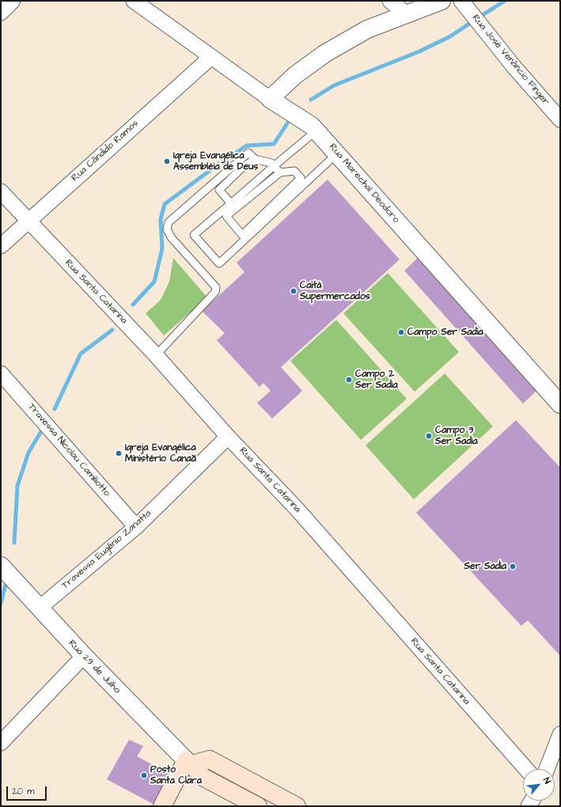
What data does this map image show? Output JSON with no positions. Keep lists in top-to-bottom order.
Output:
{
  "streets": {
    "main road": ["Rua 29 de Julho"],
    "street": [
      "Rua José Venâncio Finger",
      "Rua Cândido Ramos",
      "Rua Marechal Deodoro",
      "Rua Santa Catarina",
      "Travessa Nicolau Camiliotto",
      "Travessa Eugênio Zanatta"
    ]
  },
  "crossings": [
    ["Rua Cândido Ramos", "Rua Marechal Deodoro"],
    ["Rua Cândido Ramos", "Rua Santa Catarina"],
    ["Rua Santa Catarina", "Travessa Eugênio Zanatta"],
    ["Travessa Nicolau Camiliotto", "Travessa Eugênio Zanatta"],
    ["Travessa Eugênio Zanatta", "Rua 29 de Julho"]
  ],
  "places": [
    "Igreja Evangélica Assembléia de Deus",
    "Caitá Supermercados",
    "Campo Ser Sadia",
    "Campo 2 Ser Sadia",
    "Campo 3 Ser Sadia",
    "Igreja Evangélica Ministério Canaã",
    "Ser Sadia",
    "Posto Santa Clara"
  ],
  "scale_bar": "20 m",
  "north": "top right"
}
